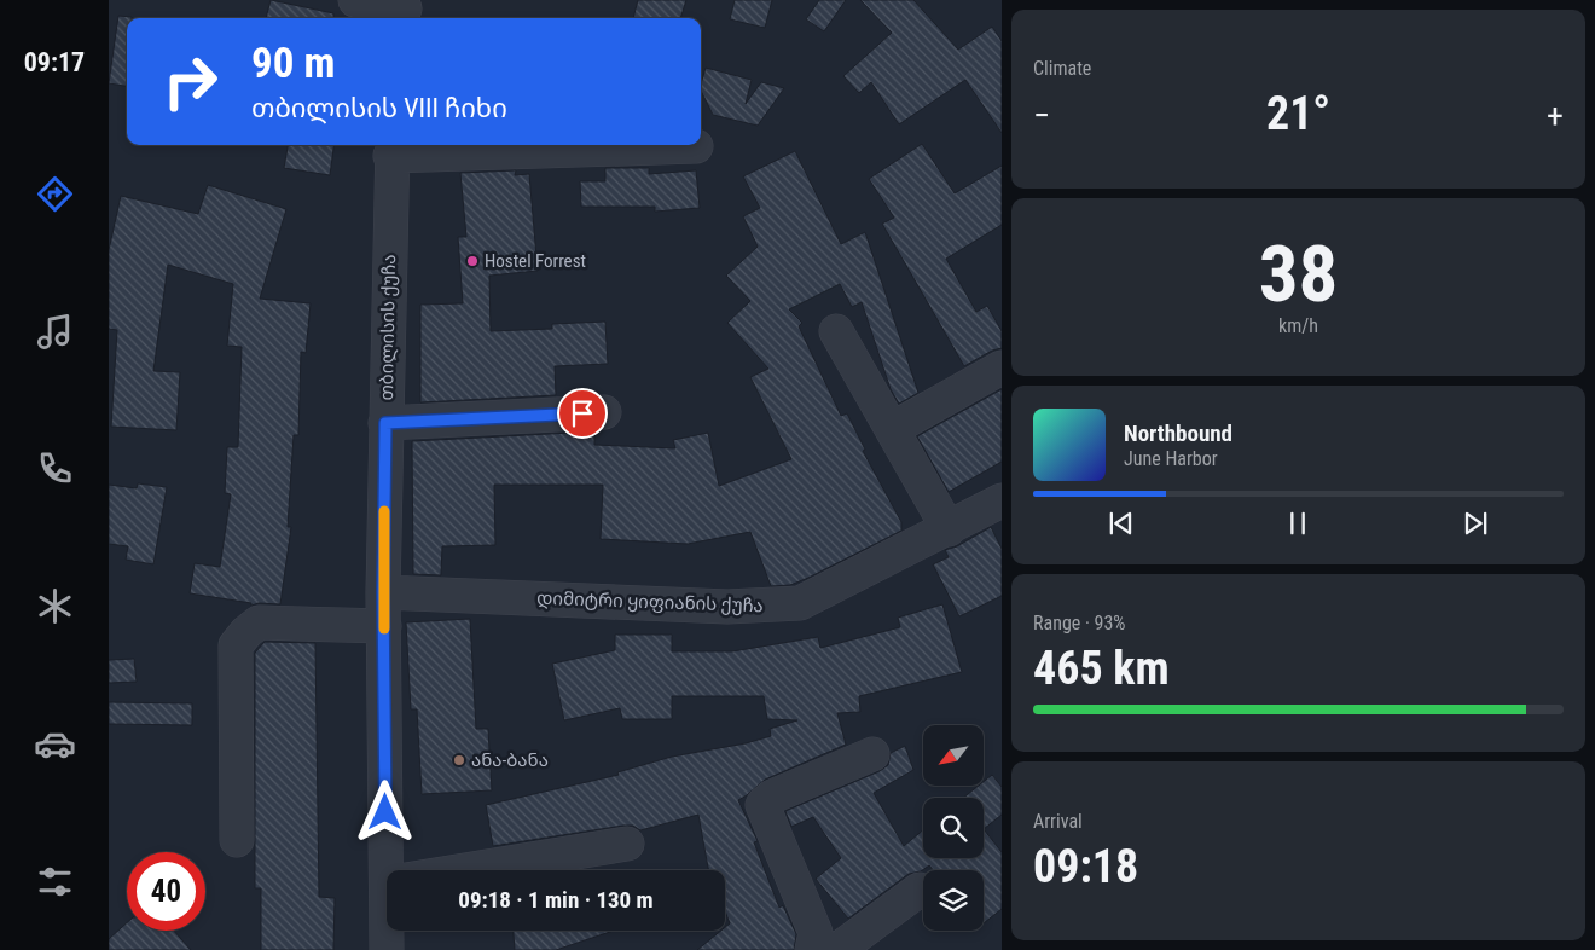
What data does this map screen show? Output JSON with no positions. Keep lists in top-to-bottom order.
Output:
{
  "streets": {
    "street": ["თბილისის ქუჩა", "დიმიტრი ყიფიანის ქუჩა"]
  },
  "crossings": [
    ["თბილისის ქუჩა", "დიმიტრი ყიფიანის ქუჩა"]
  ],
  "places": ["Hostel Forrest", "ანა-ბანა"],
  "north": "bottom left",
  "page": {
    "tabs": "09:17",
    "tile": [
      "Climate",
      ["38", "km/h"],
      ["Range · 93%", "465 km"],
      ["Arrival", "09:18"]
    ],
    "turn": ["90 m", "თბილისის VIII ჩიხი"],
    "heat": ["−", "21°", "+"],
    "song": ["Northbound", "June Harbor"],
    "limit": "40",
    "trip": "09:18 · 1 min · 130 m"
  }
}
